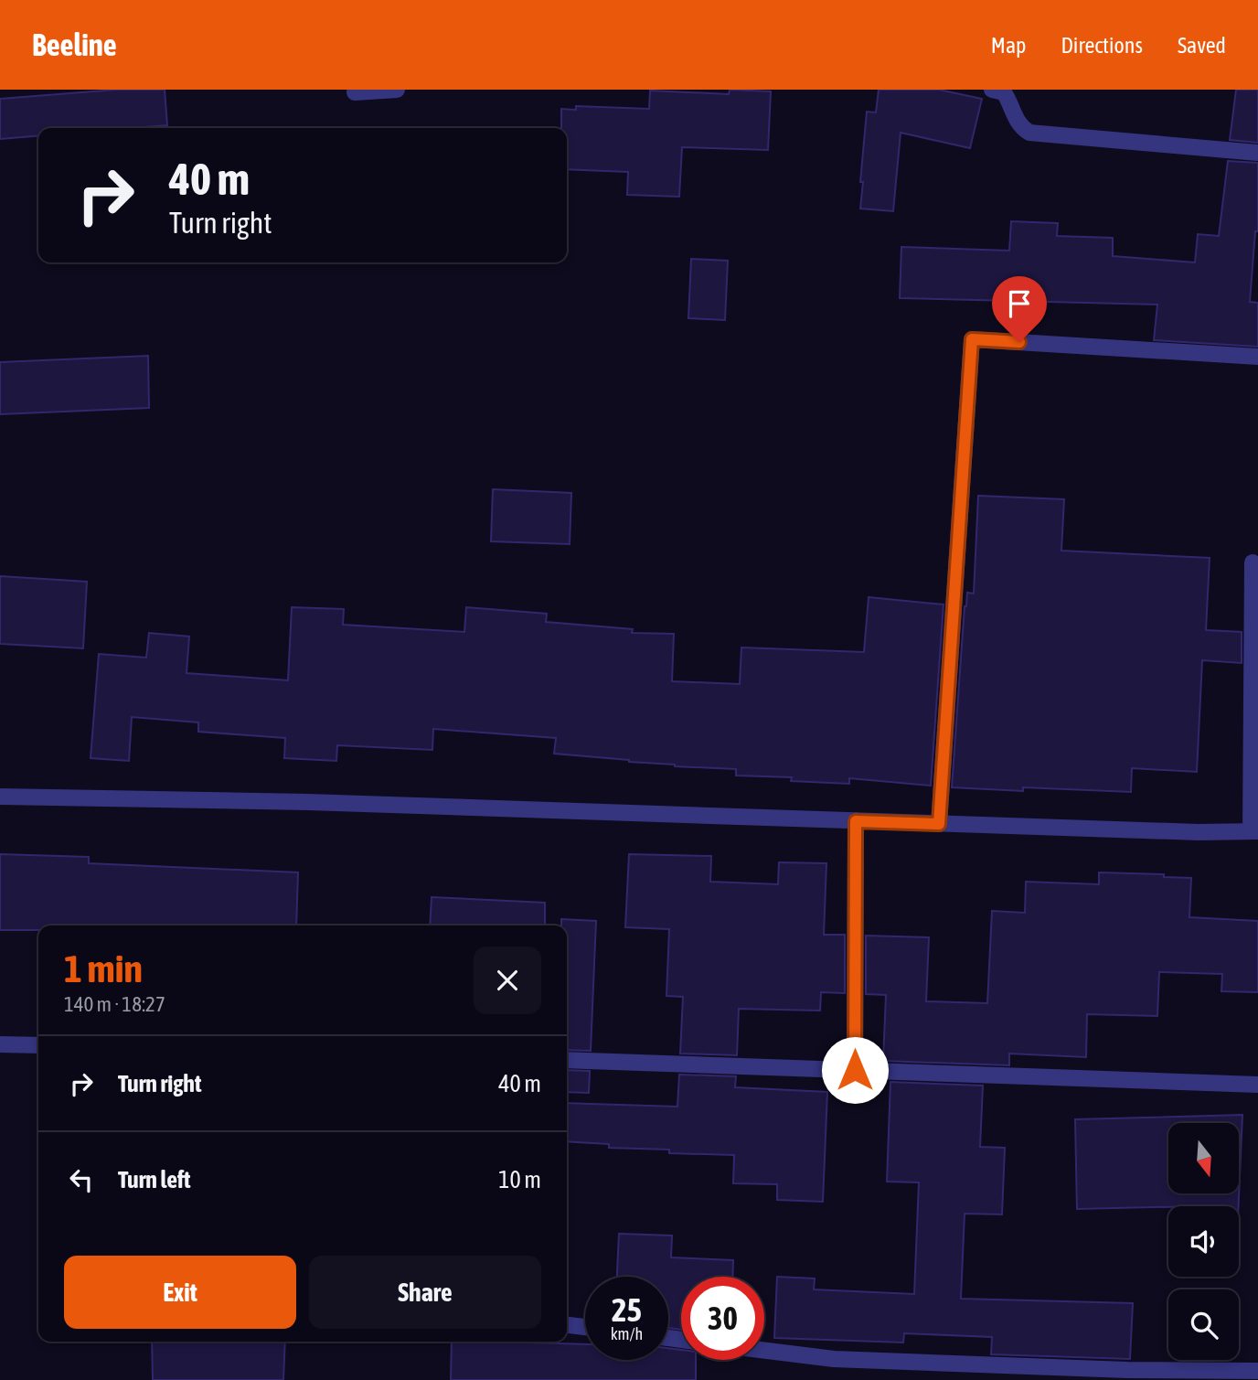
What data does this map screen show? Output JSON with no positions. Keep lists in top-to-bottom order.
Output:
{
  "north": "bottom",
  "page": {
    "header": "Beeline",
    "nav": ["Map", "Directions", "Saved"],
    "turn": ["40 m", "Turn right"],
    "heading": ["1 min", "140 m · 18:27"],
    "list": [
      {
        "name": "Turn right",
        "value": "40 m"
      },
      {
        "name": "Turn left",
        "value": "10 m"
      }
    ],
    "buttons": ["Exit", "Share"],
    "speed": "25 km/h",
    "limit": "30"
  }
}
